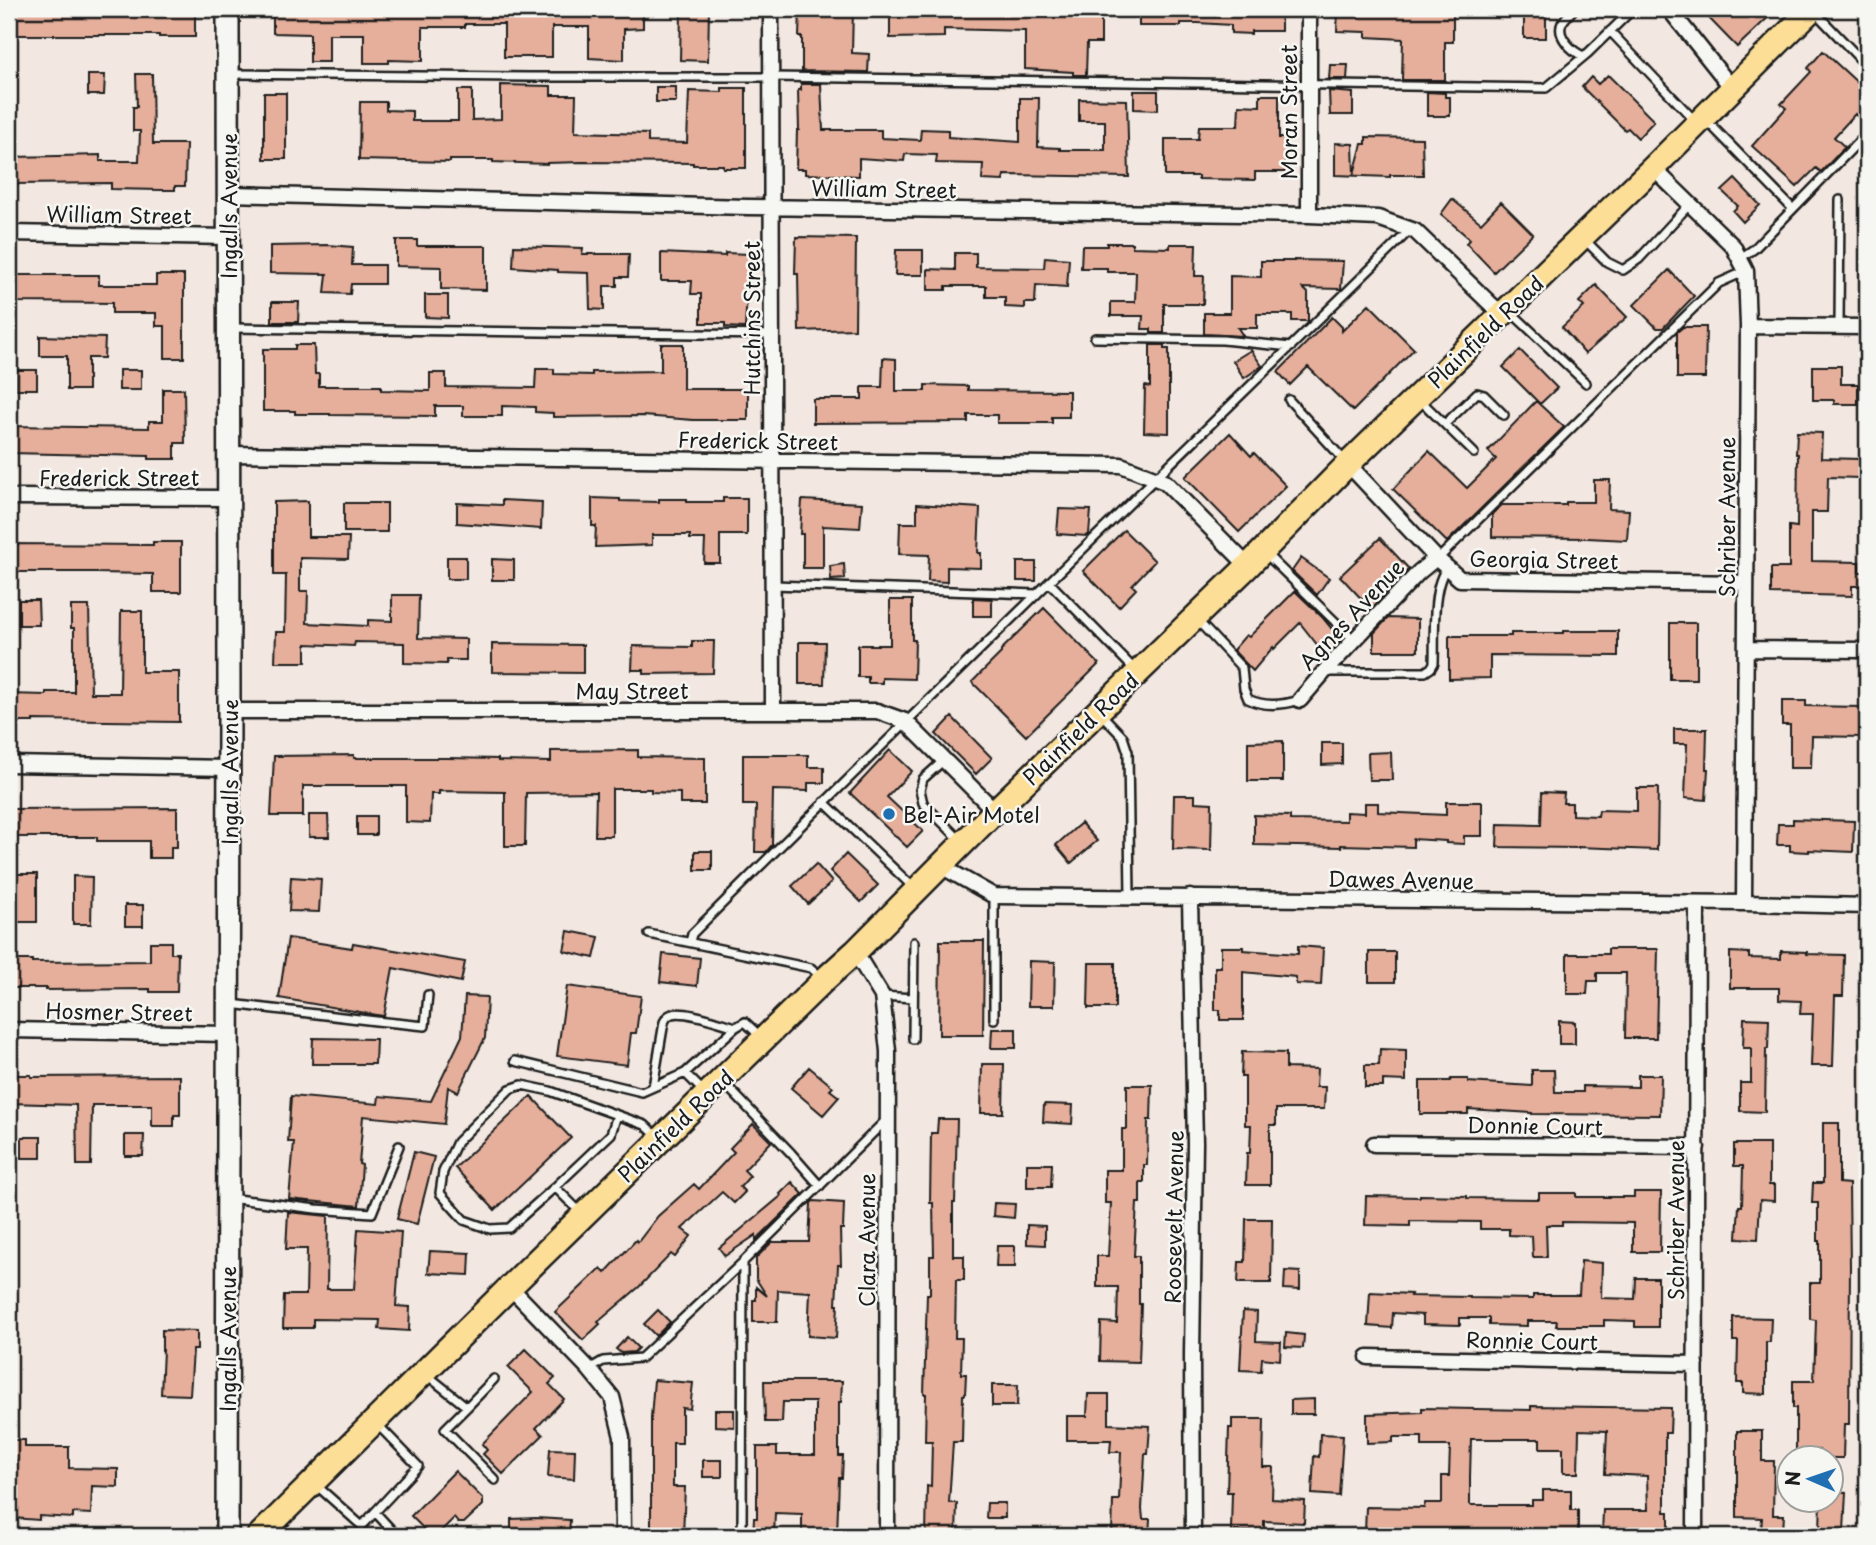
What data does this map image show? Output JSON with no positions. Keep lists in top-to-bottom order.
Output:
{
  "streets": {
    "main road": ["Plainfield Road"],
    "street": [
      "Moran Street",
      "William Street",
      "Ingalls Avenue",
      "Hutchins Street",
      "Frederick Street",
      "Schriber Avenue",
      "Georgia Street",
      "Agnes Avenue",
      "May Street",
      "Dawes Avenue",
      "Hosmer Street",
      "Donnie Court",
      "Roosevelt Avenue",
      "Clara Avenue",
      "Ronnie Court"
    ]
  },
  "crossings": [
    ["Moran Street", "William Street"],
    ["William Street", "Ingalls Avenue"],
    ["William Street", "Hutchins Street"],
    ["William Street", "Plainfield Road"],
    ["Ingalls Avenue", "Frederick Street"],
    ["Ingalls Avenue", "May Street"],
    ["Ingalls Avenue", "Hosmer Street"],
    ["Hutchins Street", "Frederick Street"],
    ["Hutchins Street", "May Street"],
    ["Plainfield Road", "Frederick Street"],
    ["Plainfield Road", "Georgia Street"],
    ["Plainfield Road", "May Street"],
    ["Plainfield Road", "Dawes Avenue"],
    ["Plainfield Road", "Clara Avenue"],
    ["Schriber Avenue", "Georgia Street"],
    ["Schriber Avenue", "Dawes Avenue"],
    ["Schriber Avenue", "Donnie Court"],
    ["Schriber Avenue", "Ronnie Court"],
    ["Georgia Street", "Agnes Avenue"],
    ["Dawes Avenue", "Roosevelt Avenue"]
  ],
  "places": ["Bel-Air Motel"],
  "north": "left"
}
